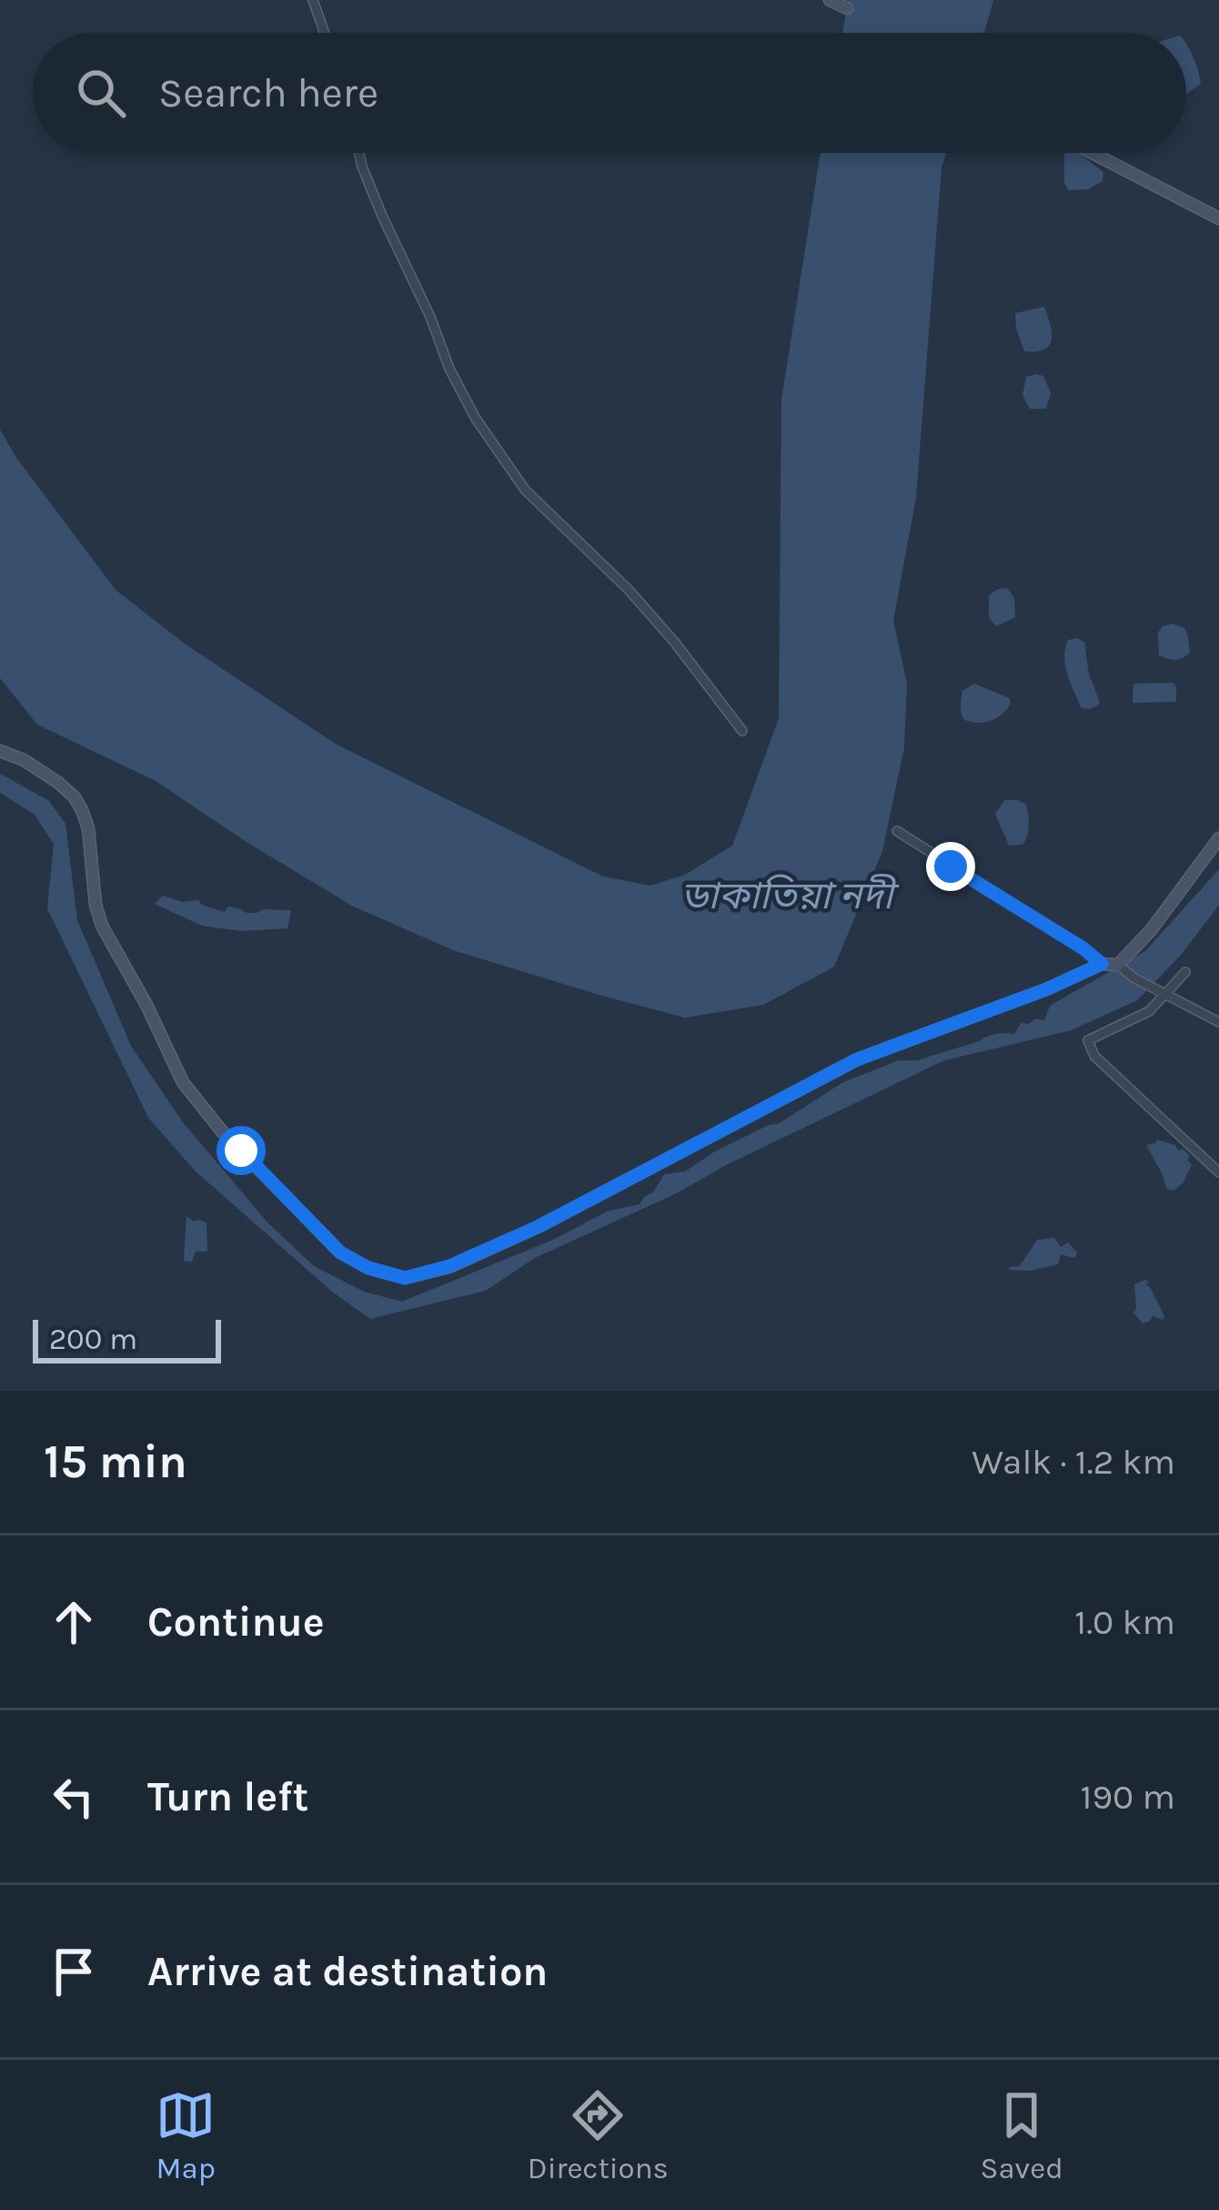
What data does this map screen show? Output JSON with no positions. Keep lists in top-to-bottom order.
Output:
{
  "water": ["ডাকাতিয়া নদী"],
  "scale_bar": "200 m",
  "page": {
    "search": "Search here",
    "scale": "200 m",
    "heading": ["15 min", "Walk · 1.2 km"],
    "list": [
      ["Continue", "1.0 km"],
      ["Turn left", "190 m"],
      "Arrive at destination"
    ],
    "nav": ["Map", "Directions", "Saved"]
  }
}
